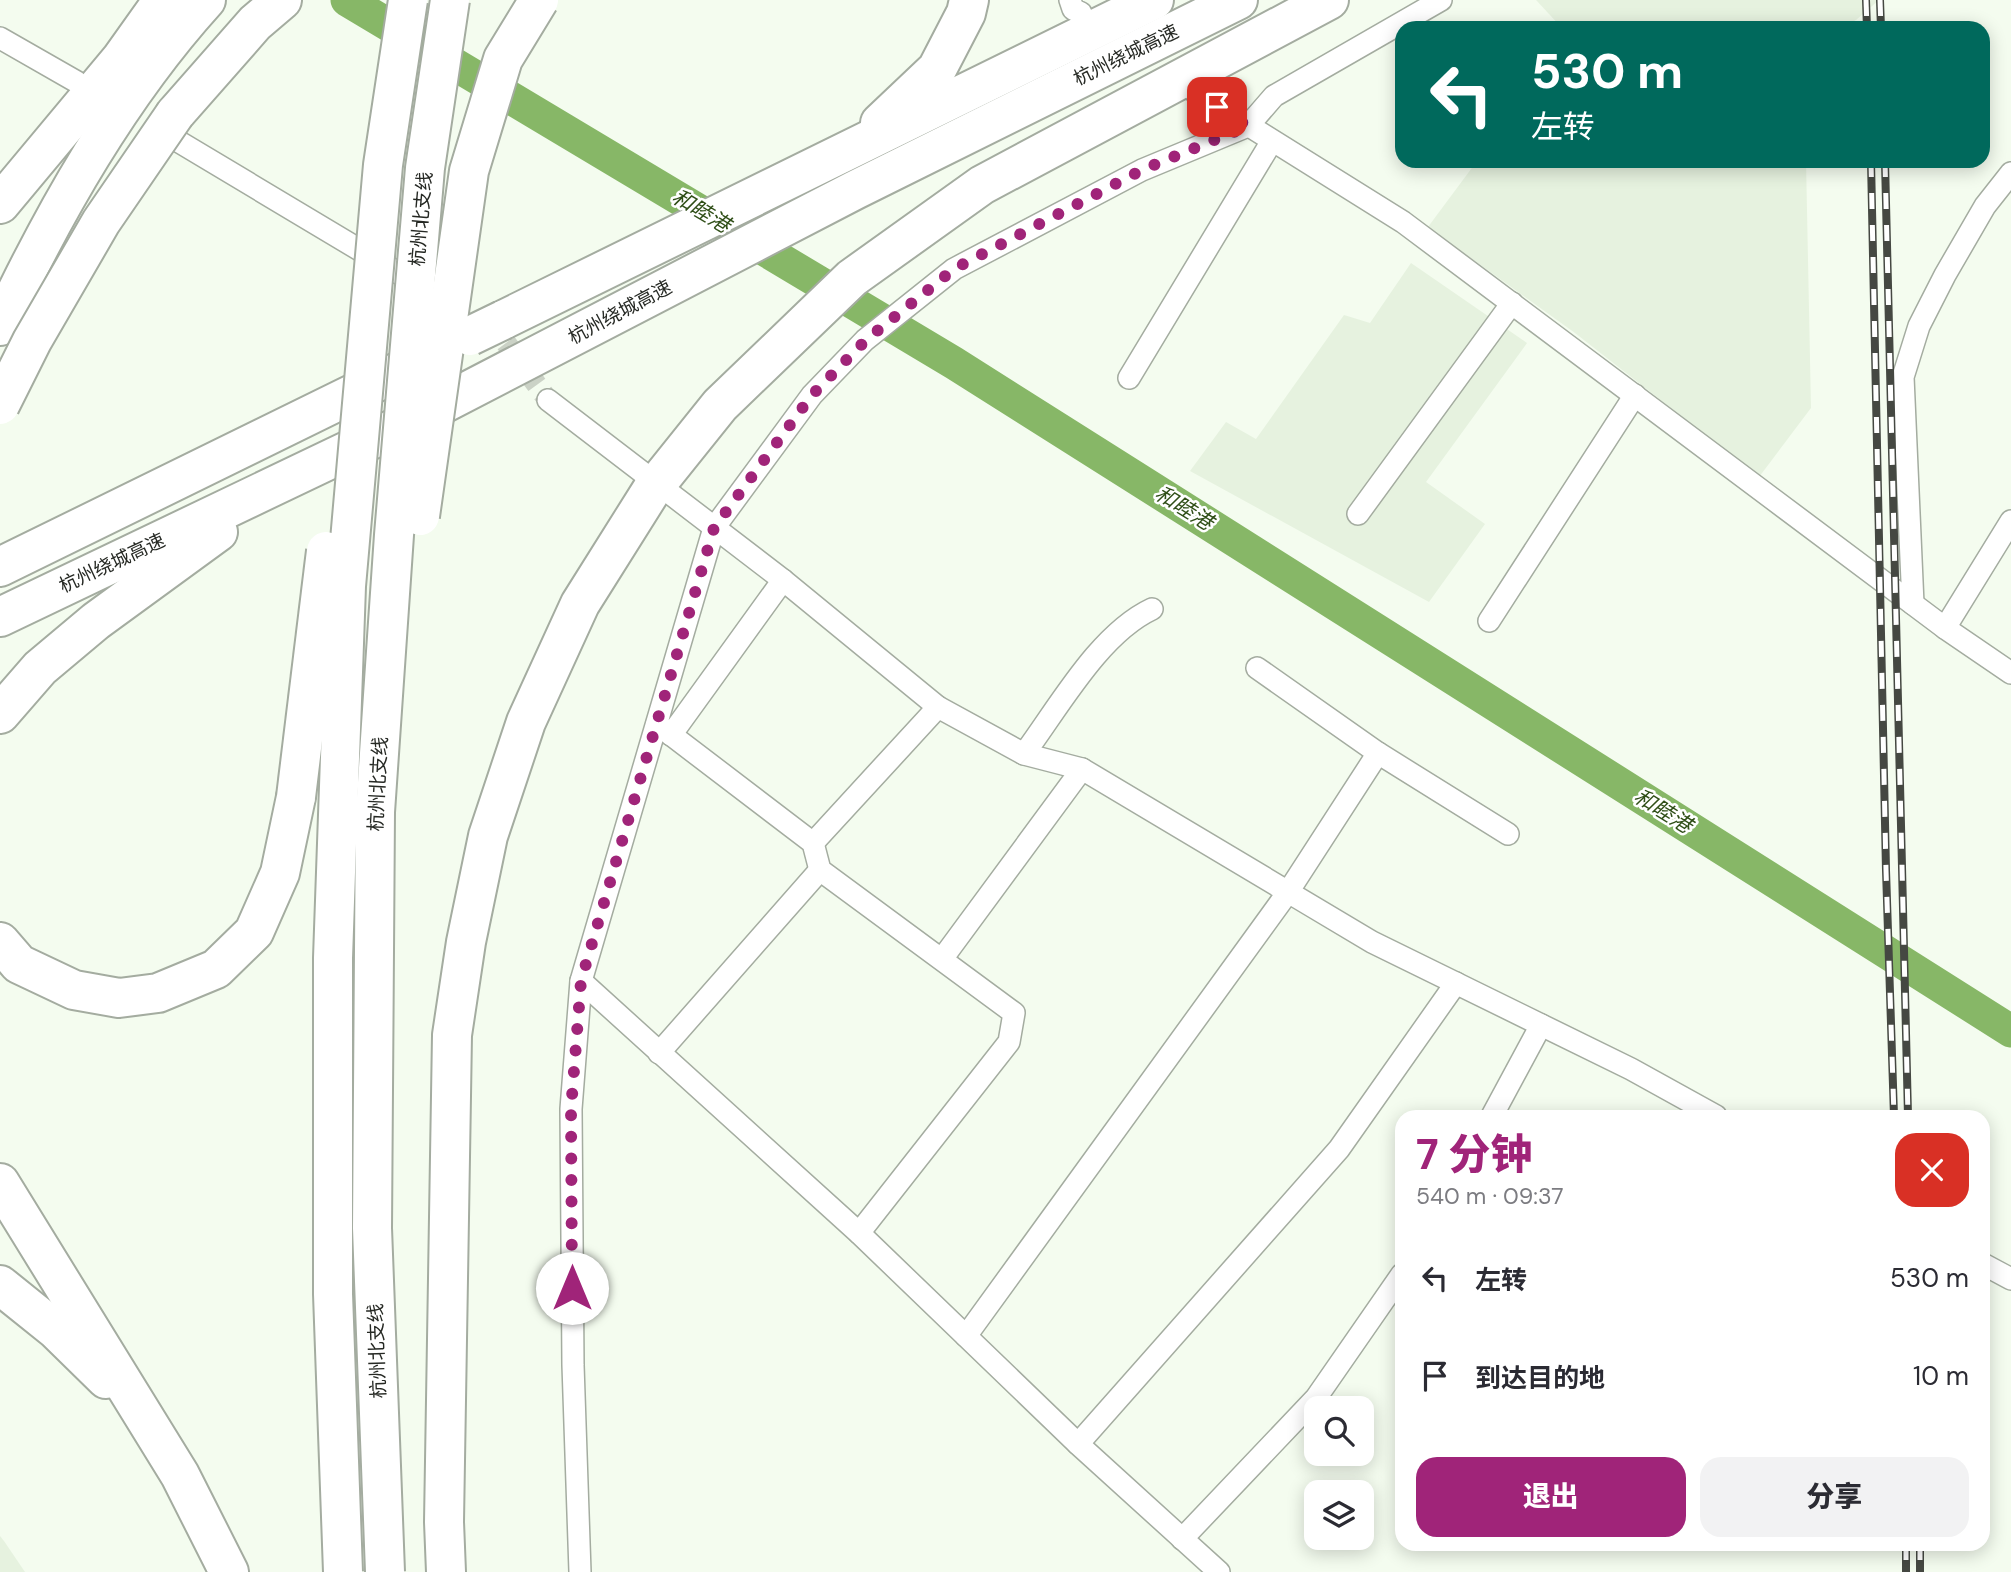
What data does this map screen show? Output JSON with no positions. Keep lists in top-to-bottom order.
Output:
{
  "streets": {
    "highway": ["杭州绕城高速", "杭州北支线"]
  },
  "water": ["和睦港"],
  "page": {
    "turn": ["530 m", "左转"],
    "heading": ["7 分钟", "540 m · 09:37"],
    "list": [
      {
        "name": "左转",
        "value": "530 m"
      },
      {
        "name": "到达目的地",
        "value": "10 m"
      }
    ],
    "buttons": ["退出", "分享"]
  }
}
